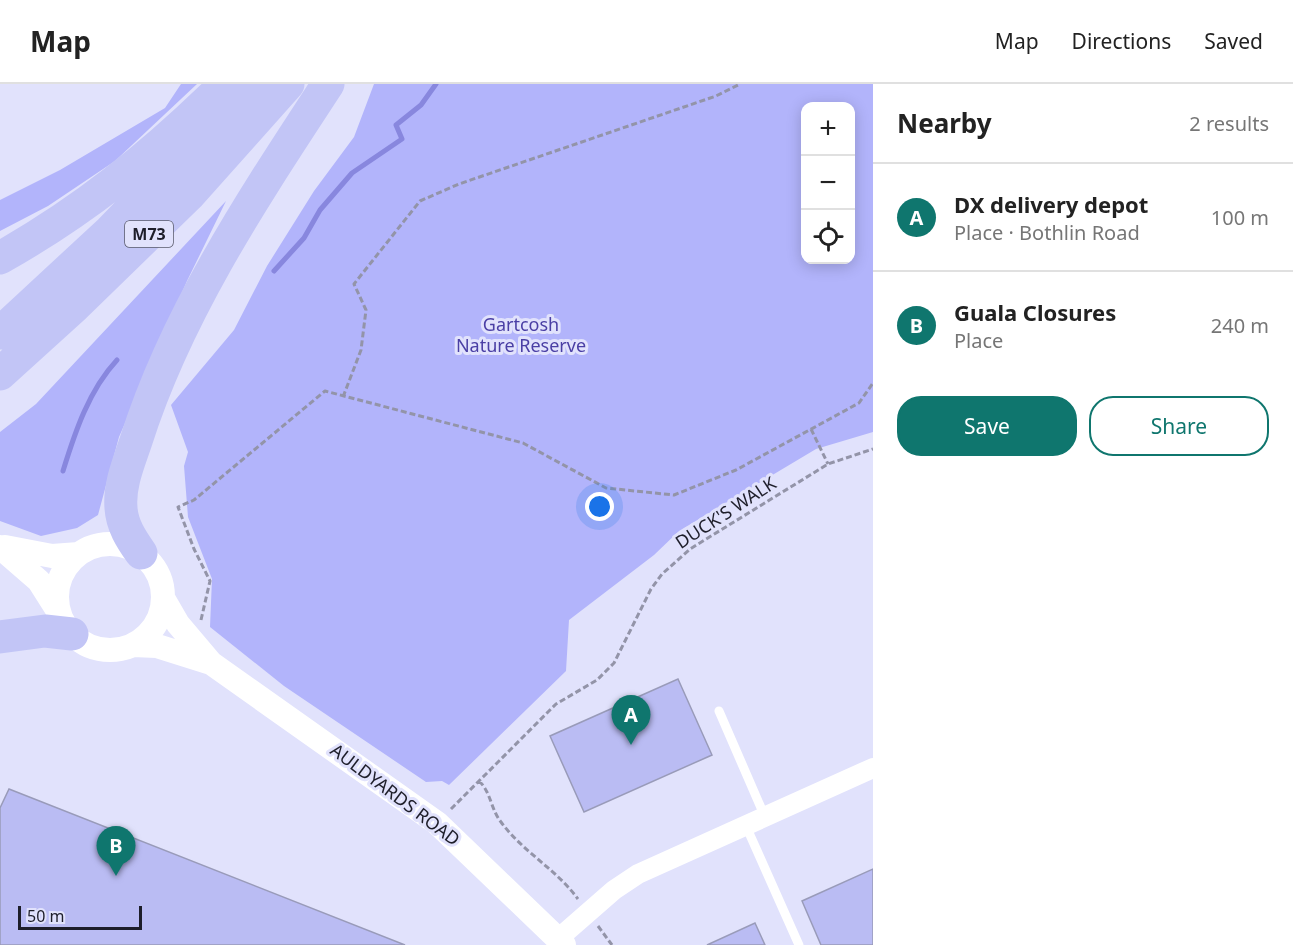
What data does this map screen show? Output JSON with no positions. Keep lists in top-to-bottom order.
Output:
{
  "streets": {
    "highway": ["M73"],
    "street": ["AULDYARDS ROAD"],
    "path": ["DUCK'S WALK"]
  },
  "parks": ["Gartcosh Nature Reserve"],
  "scale_bar": "50 m",
  "page": {
    "header": "Map",
    "nav": ["Map", "Directions", "Saved"],
    "heading": ["Nearby", "2 results"],
    "map_buttons": ["+", "−"],
    "list": [
      {
        "mark": "A",
        "name": "DX delivery depot",
        "note": "Place · Bothlin Road",
        "value": "100 m"
      },
      {
        "mark": "B",
        "name": "Guala Closures",
        "note": "Place",
        "value": "240 m"
      }
    ],
    "buttons": ["Save", "Share"],
    "pins": ["A", "B"],
    "scale": "50 m"
  }
}
